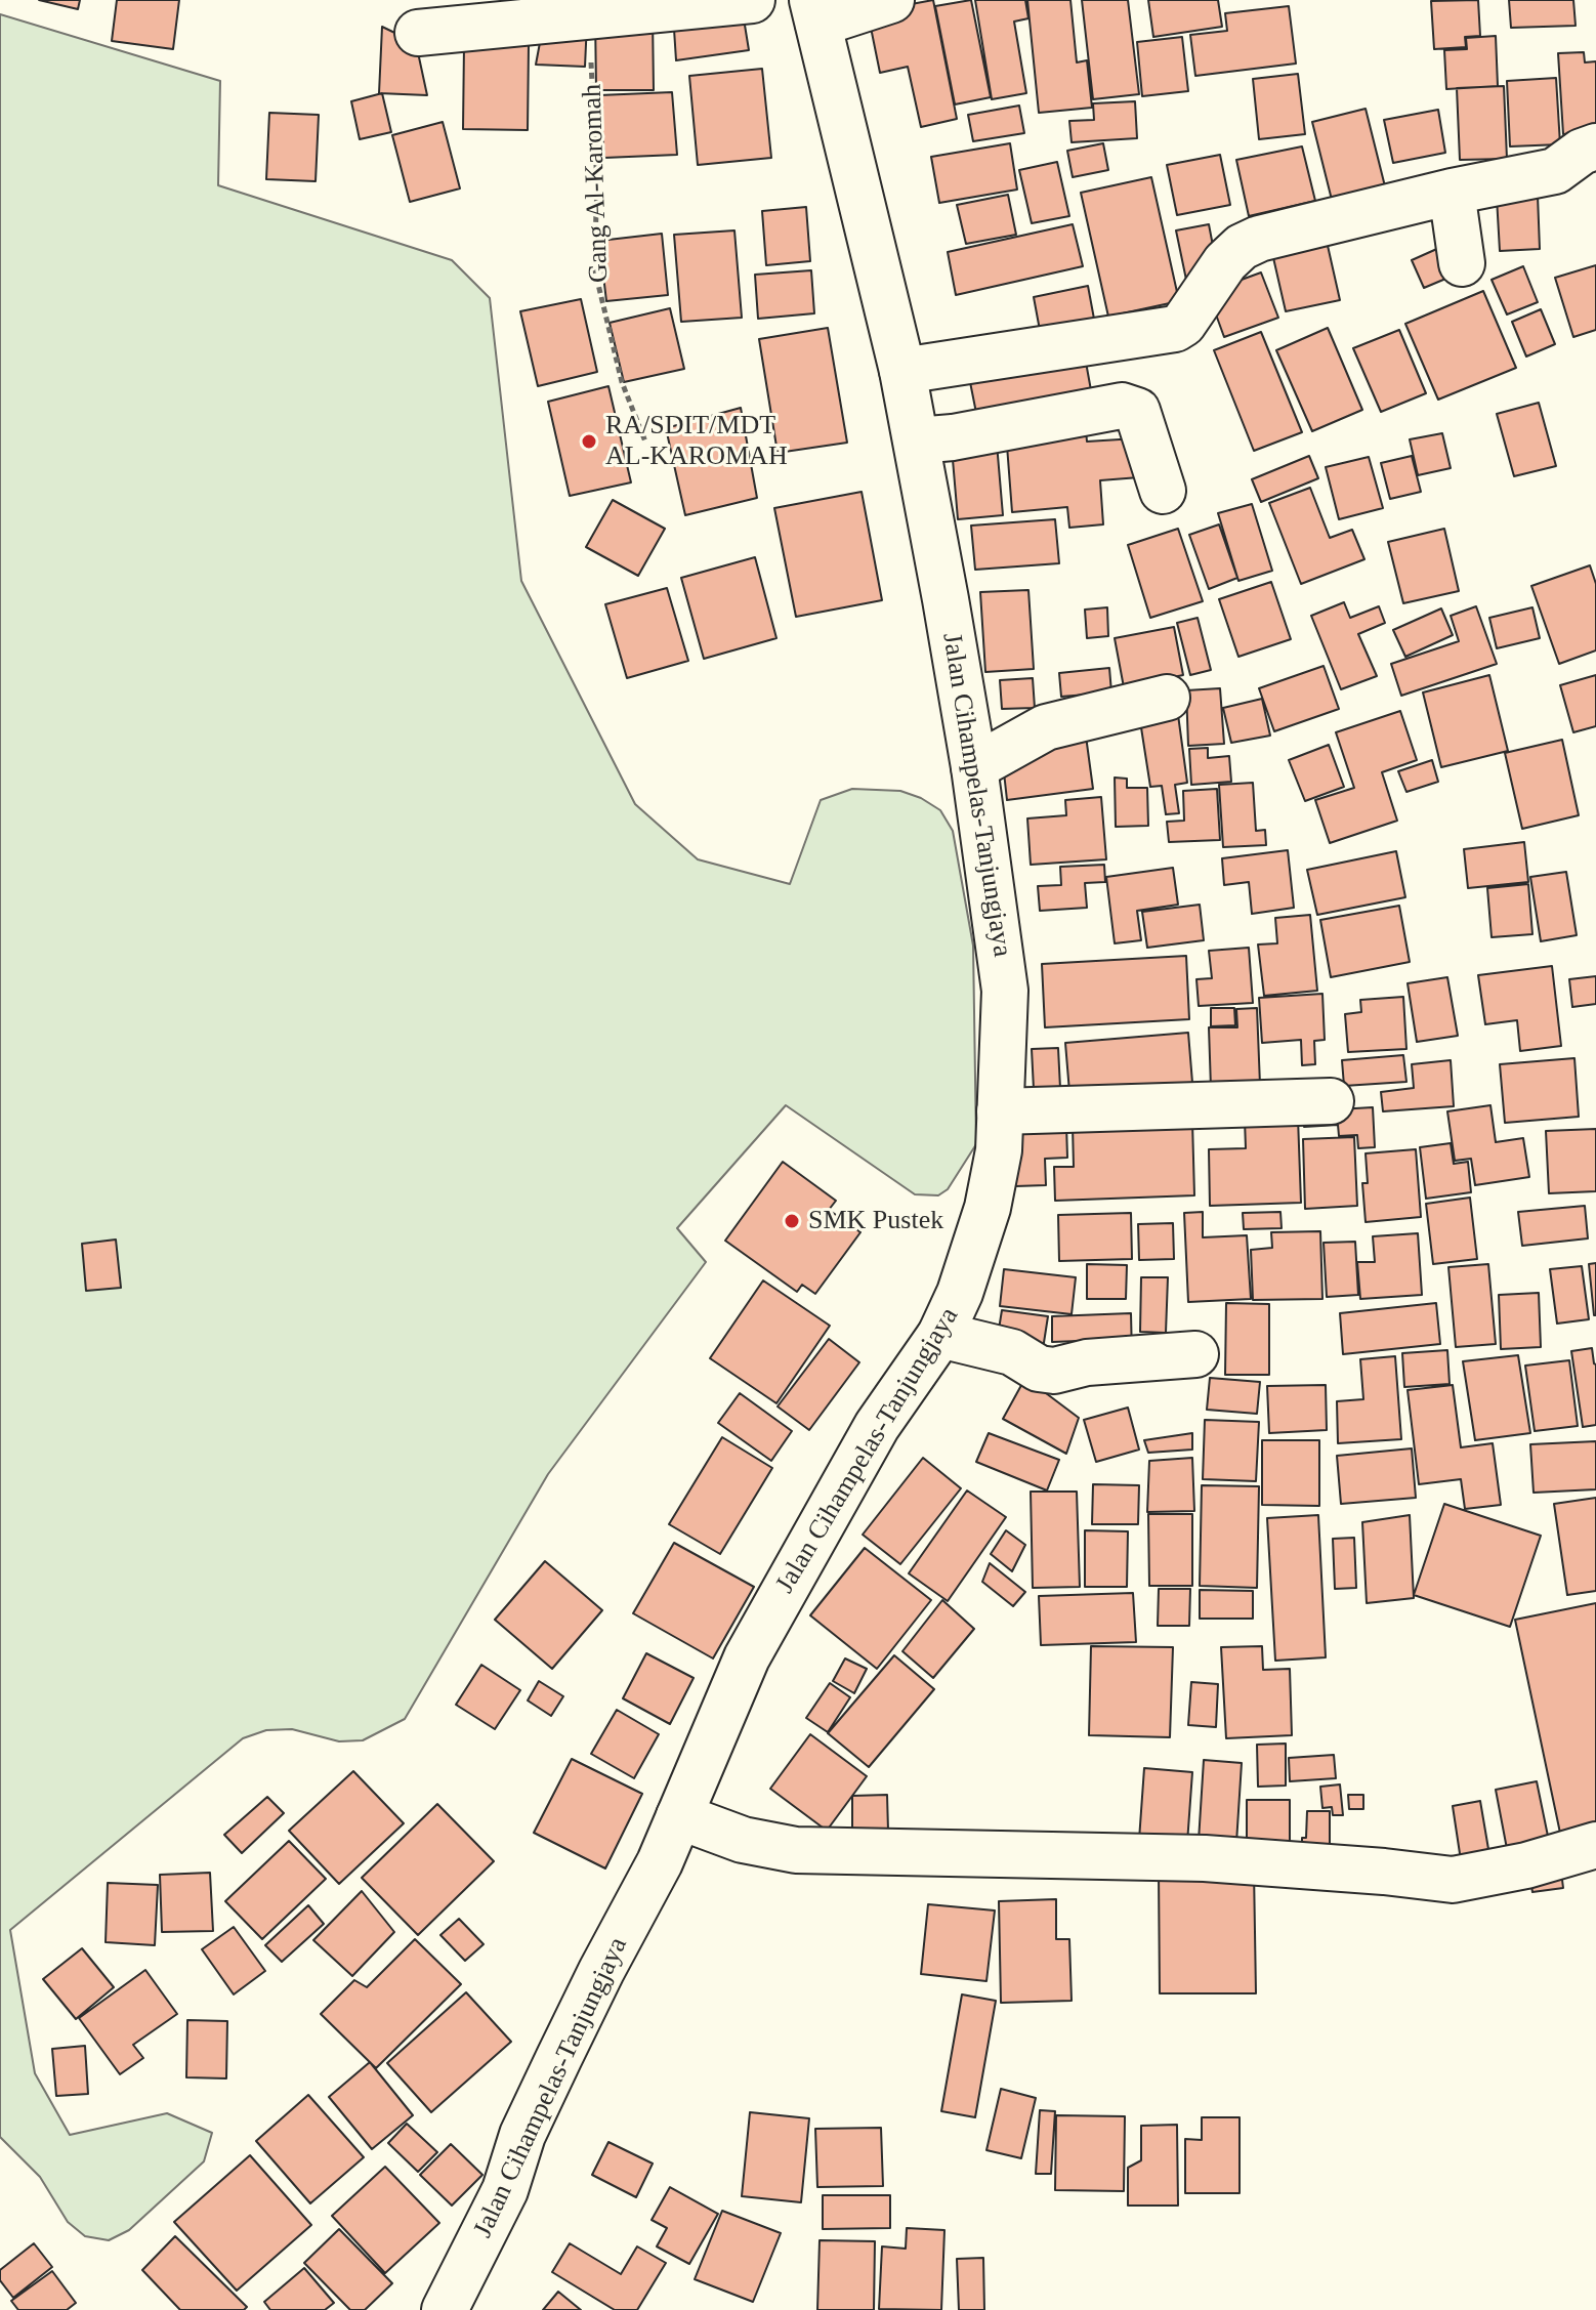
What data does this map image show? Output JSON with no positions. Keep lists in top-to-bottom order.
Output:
{
  "streets": {
    "street": ["Jalan Cihampelas-Tanjungjaya"],
    "path": ["Gang Al-Karomah"]
  },
  "places": ["RA/SDIT/MDT AL-KAROMAH", "SMK Pustek"]
}
